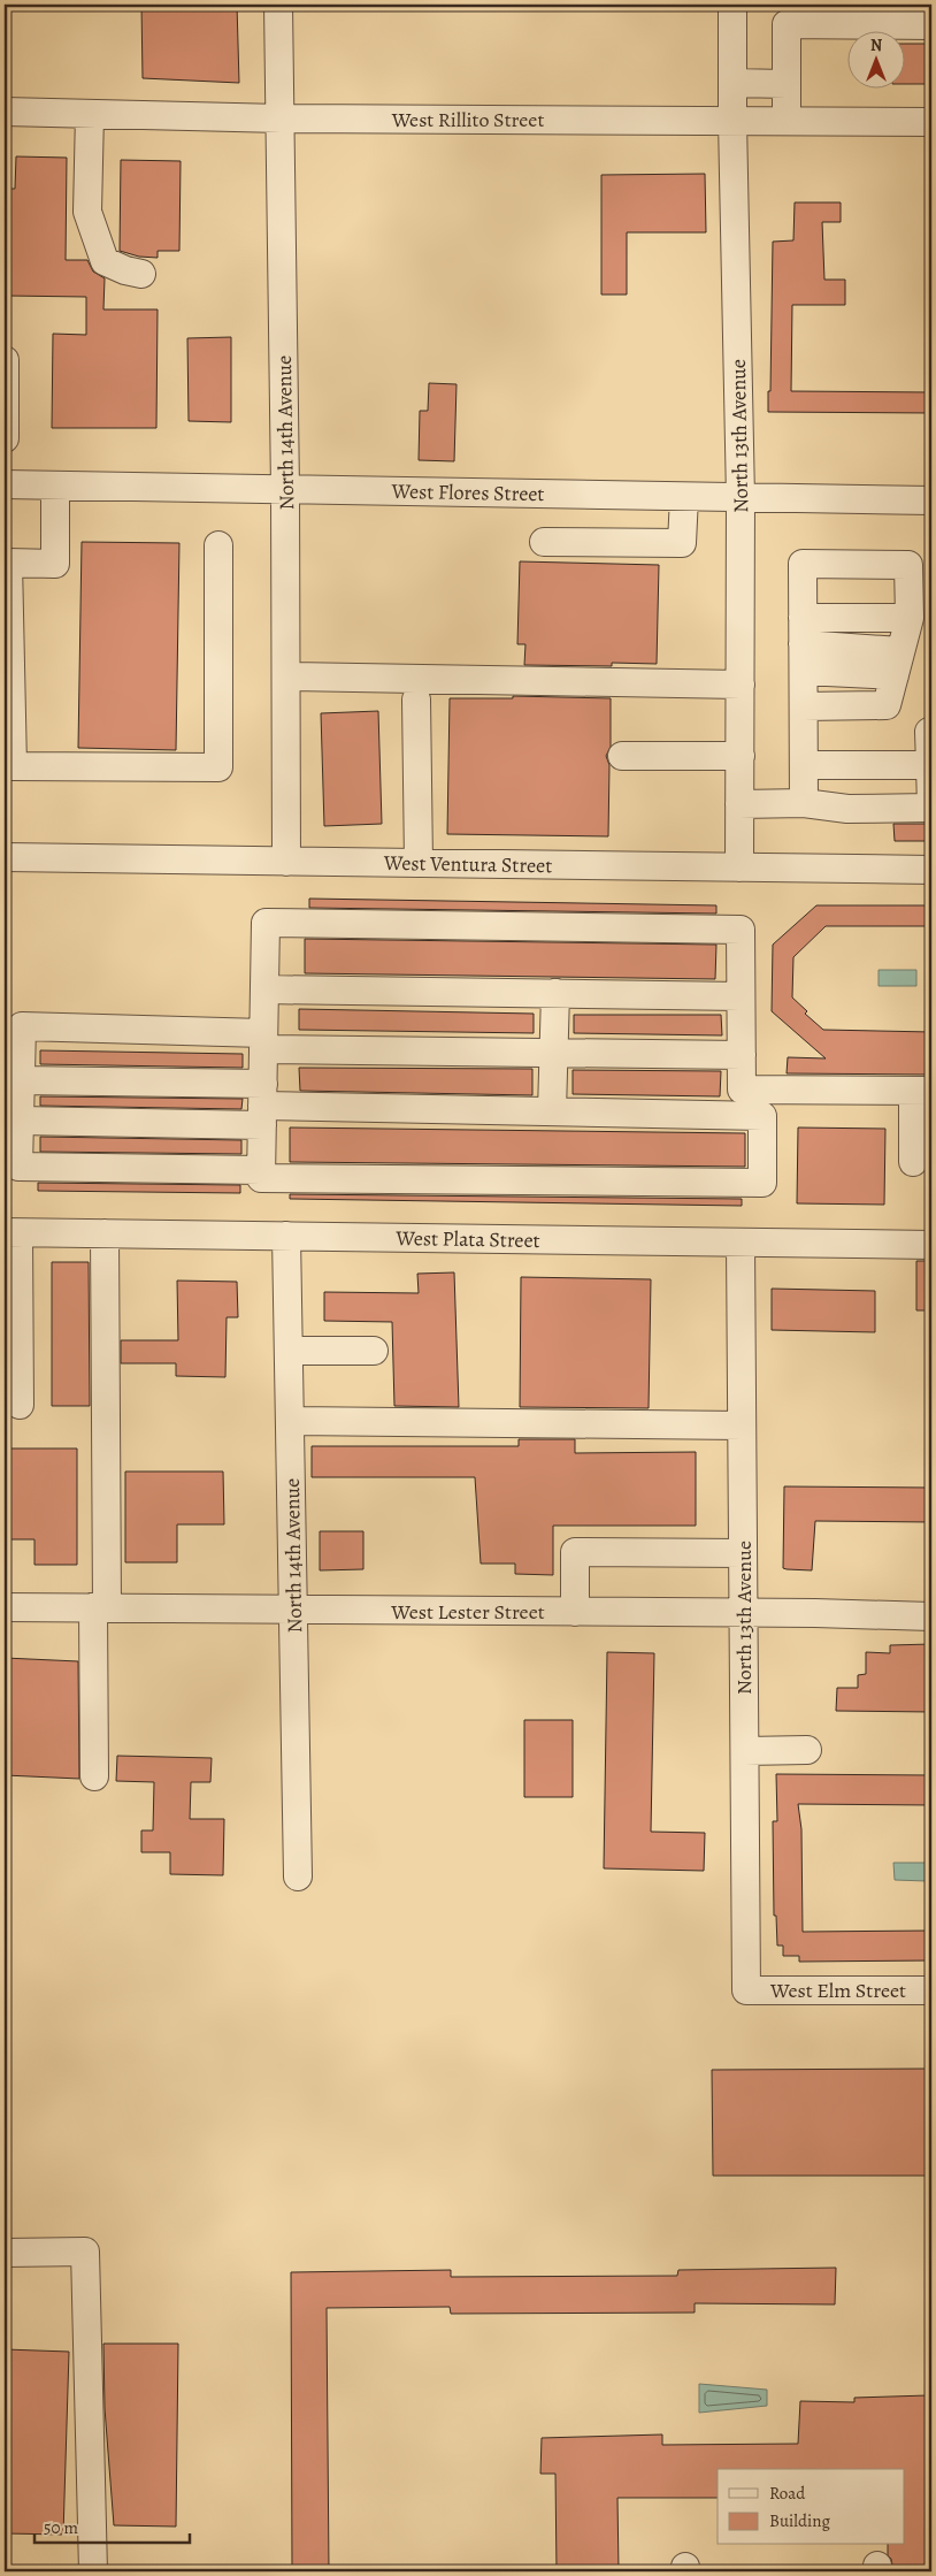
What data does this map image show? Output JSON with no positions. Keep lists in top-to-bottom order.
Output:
{
  "streets": {
    "street": [
      "West Rillito Street",
      "North 14th Avenue",
      "North 13th Avenue",
      "West Flores Street",
      "West Ventura Street",
      "West Plata Street",
      "West Lester Street",
      "West Elm Street"
    ]
  },
  "crossings": [
    ["West Rillito Street", "North 14th Avenue"],
    ["West Rillito Street", "North 13th Avenue"],
    ["North 14th Avenue", "West Flores Street"],
    ["North 14th Avenue", "West Ventura Street"],
    ["North 14th Avenue", "West Plata Street"],
    ["North 14th Avenue", "West Lester Street"],
    ["North 13th Avenue", "West Flores Street"],
    ["North 13th Avenue", "West Ventura Street"],
    ["North 13th Avenue", "West Plata Street"],
    ["North 13th Avenue", "West Lester Street"],
    ["North 13th Avenue", "West Elm Street"]
  ],
  "legend": ["Road", "Building"],
  "scale_bar": "50 m",
  "north": "top"
}
